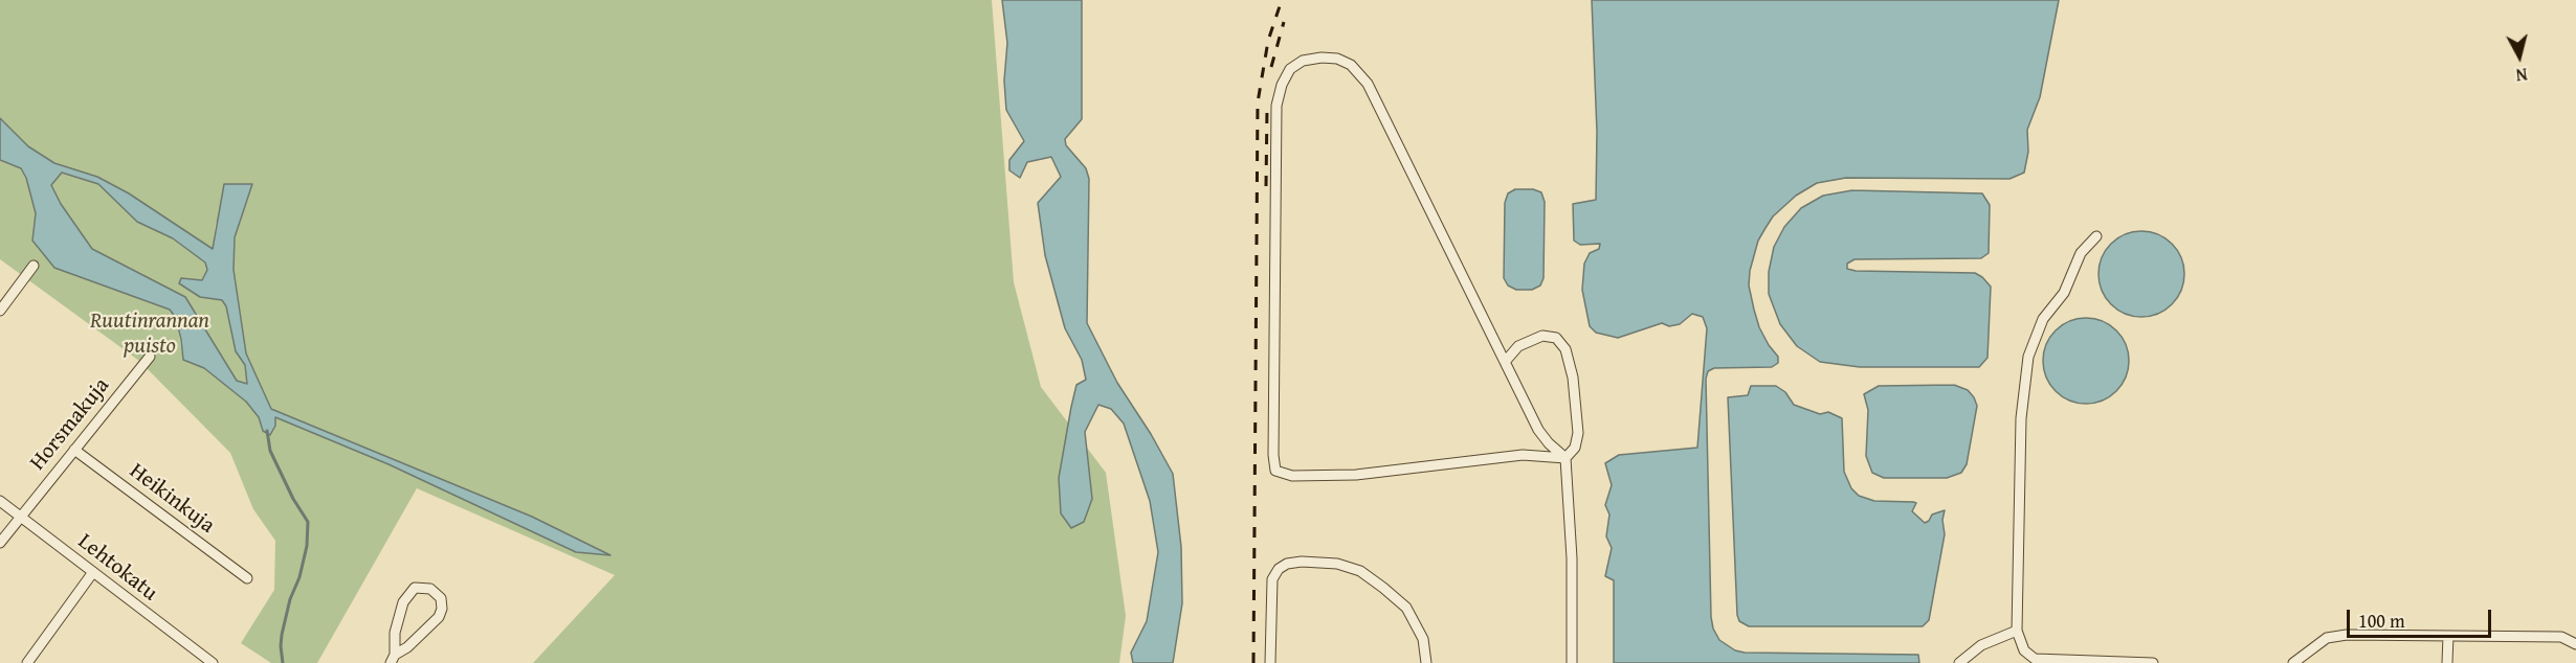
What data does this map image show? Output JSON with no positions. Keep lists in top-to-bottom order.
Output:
{
  "streets": {
    "street": ["Horsmakuja", "Heikinkuja", "Lehtokatu"]
  },
  "crossings": [
    ["Horsmakuja", "Heikinkuja"],
    ["Horsmakuja", "Lehtokatu"]
  ],
  "parks": ["Ruutinrannan puisto"],
  "scale_bar": "100 m",
  "north": "bottom"
}
